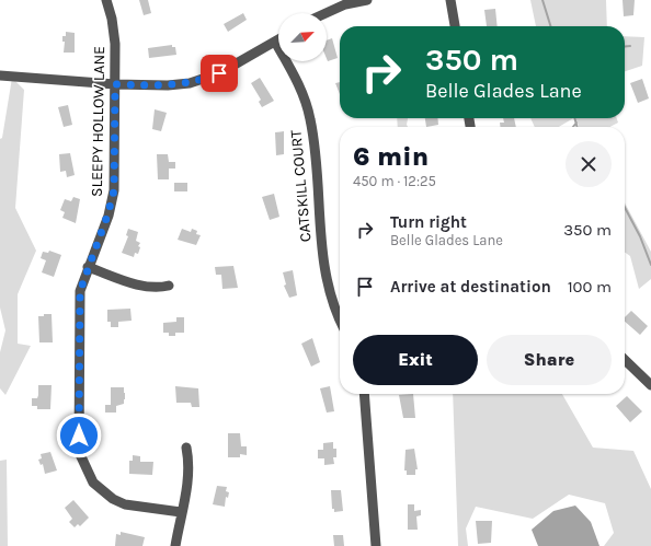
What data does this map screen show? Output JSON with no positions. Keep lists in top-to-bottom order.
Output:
{
  "streets": {
    "street": ["SLEEPY HOLLOW LANE", "CATSKILL COURT"]
  },
  "north": "top right",
  "page": {
    "turn": ["350 m", "Belle Glades Lane"],
    "heading": ["6 min", "450 m · 12:25"],
    "list": [
      {
        "name": "Turn right",
        "note": "Belle Glades Lane",
        "value": "350 m"
      },
      {
        "name": "Arrive at destination",
        "value": "100 m"
      }
    ],
    "buttons": ["Exit", "Share"]
  }
}
